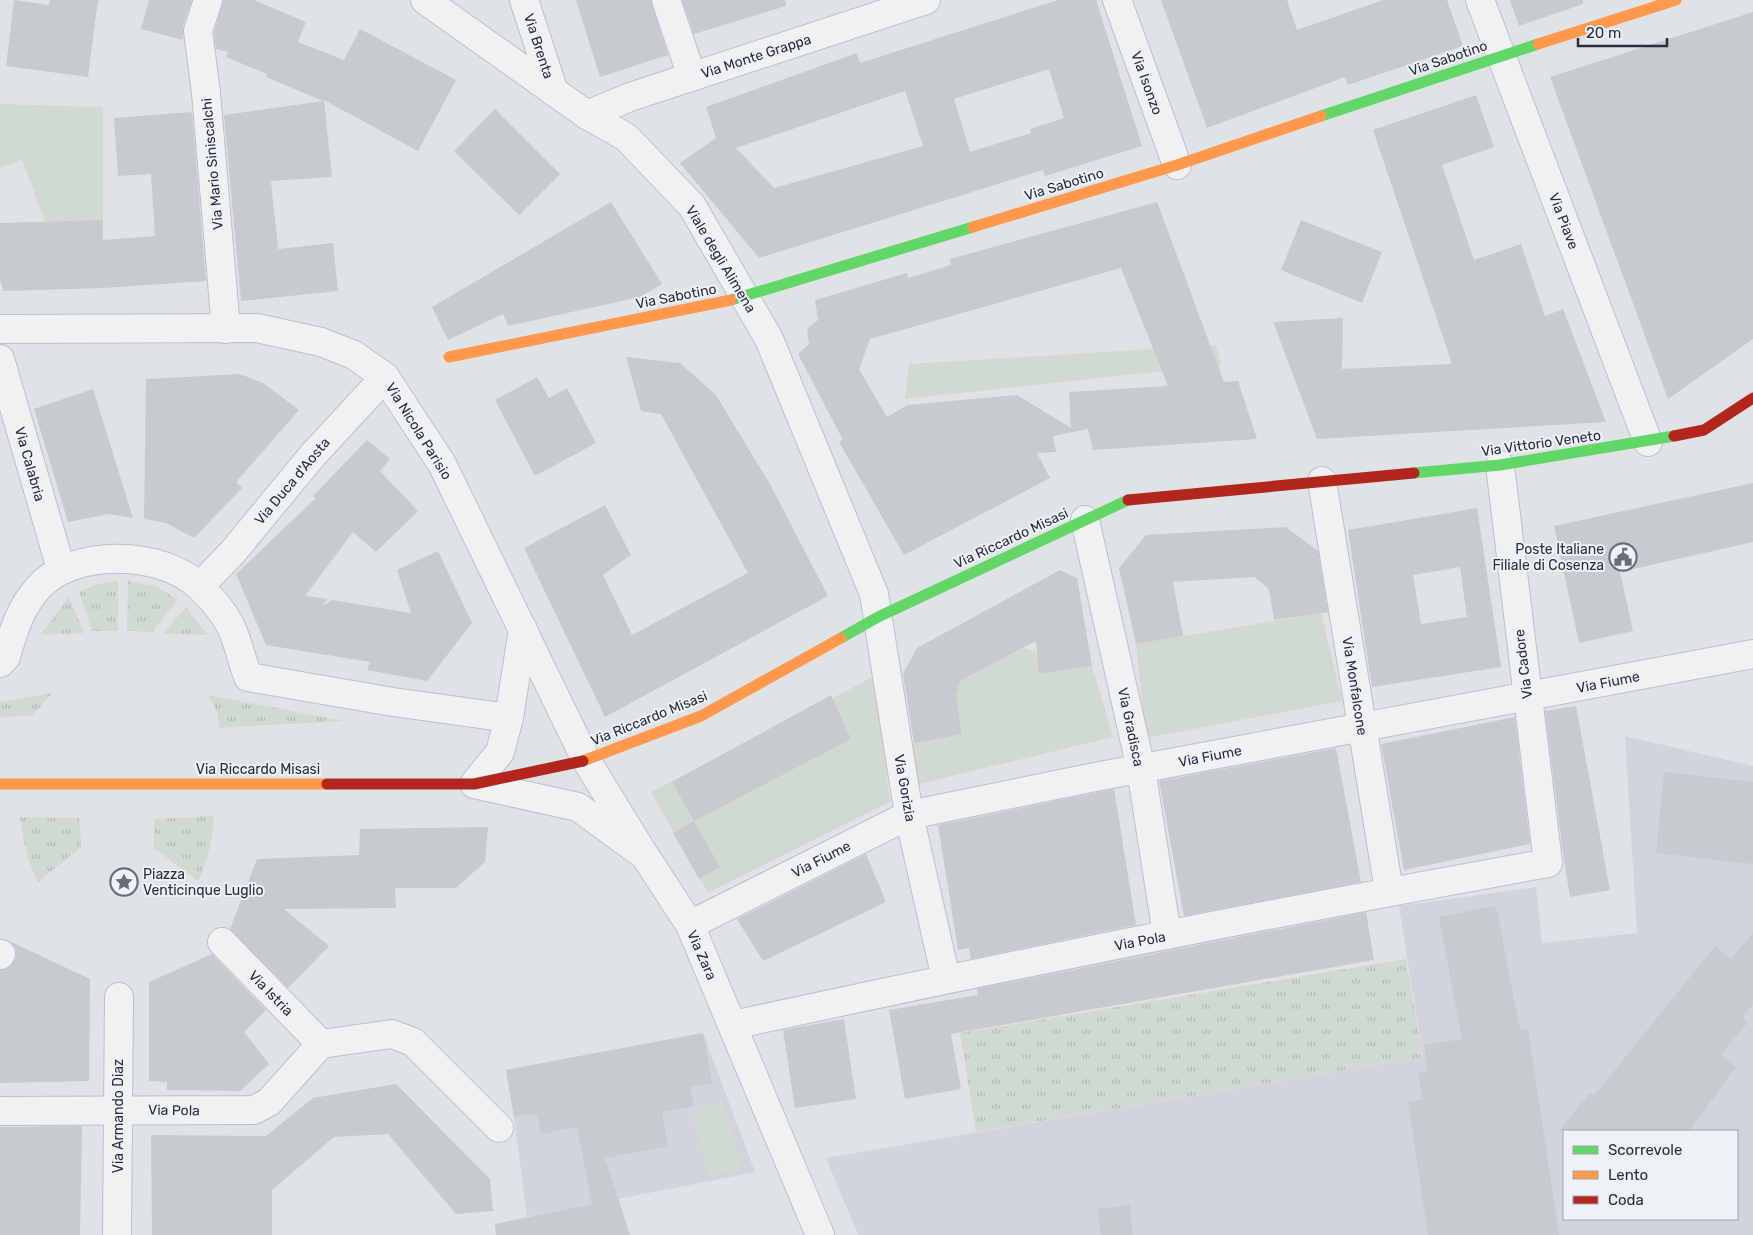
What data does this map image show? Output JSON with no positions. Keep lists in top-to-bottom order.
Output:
{
  "streets": {
    "main road": ["Via Sabotino", "Via Vittorio Veneto", "Via Riccardo Misasi"],
    "street": [
      "Via Brenta",
      "Via Monte Grappa",
      "Via Isonzo",
      "Via Mario Siniscalchi",
      "Via Piave",
      "Viale degli Alimena",
      "Via Nicola Parisio",
      "Via Calabria",
      "Via Duca d'Aosta",
      "Via Cadore",
      "Via Fiume",
      "Via Monfalcone",
      "Via Gradisca",
      "Via Gorizia",
      "Via Pola",
      "Via Zara",
      "Via Istria",
      "Via Armando Diaz"
    ]
  },
  "crossings": [
    ["Via Brenta", "Viale degli Alimena"],
    ["Via Monte Grappa", "Viale degli Alimena"],
    ["Via Sabotino", "Via Isonzo"],
    ["Via Sabotino", "Via Piave"],
    ["Via Sabotino", "Viale degli Alimena"],
    ["Via Mario Siniscalchi", "Via Nicola Parisio"],
    ["Via Piave", "Via Vittorio Veneto"],
    ["Viale degli Alimena", "Via Riccardo Misasi"],
    ["Viale degli Alimena", "Via Gorizia"],
    ["Via Nicola Parisio", "Via Duca d'Aosta"],
    ["Via Nicola Parisio", "Via Riccardo Misasi"],
    ["Via Nicola Parisio", "Via Zara"],
    ["Via Vittorio Veneto", "Via Riccardo Misasi"],
    ["Via Vittorio Veneto", "Via Cadore"],
    ["Via Vittorio Veneto", "Via Monfalcone"],
    ["Via Riccardo Misasi", "Via Monfalcone"],
    ["Via Riccardo Misasi", "Via Gradisca"],
    ["Via Riccardo Misasi", "Via Gorizia"],
    ["Via Riccardo Misasi", "Via Zara"],
    ["Via Cadore", "Via Fiume"],
    ["Via Cadore", "Via Pola"],
    ["Via Fiume", "Via Monfalcone"],
    ["Via Fiume", "Via Gradisca"],
    ["Via Fiume", "Via Gorizia"],
    ["Via Fiume", "Via Zara"],
    ["Via Monfalcone", "Via Pola"],
    ["Via Gradisca", "Via Pola"],
    ["Via Gorizia", "Via Pola"],
    ["Via Pola", "Via Zara"],
    ["Via Pola", "Via Istria"],
    ["Via Pola", "Via Armando Diaz"]
  ],
  "places": {
    "public building": ["Poste Italiane Filiale di Cosenza"],
    "place": ["Piazza Venticinque Luglio"]
  },
  "legend": ["Scorrevole", "Lento", "Coda"],
  "scale_bar": "20 m"
}
